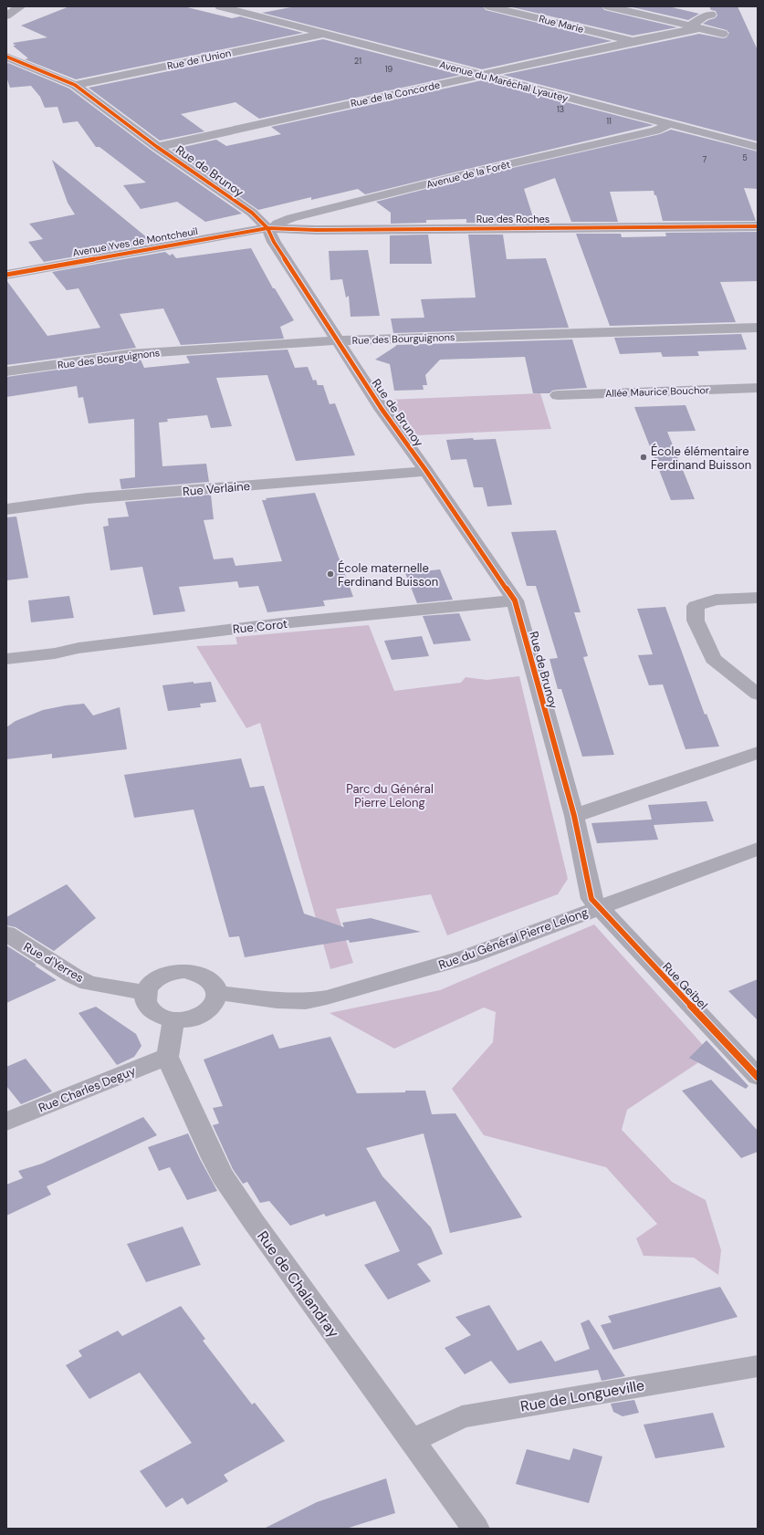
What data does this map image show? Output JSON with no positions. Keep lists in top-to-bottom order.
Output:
{
  "streets": {
    "street": [
      "Rue Marie",
      "Rue de l'Union",
      "Avenue du Maréchal Lyautey",
      "Rue de la Concorde",
      "Rue de Brunoy",
      "Avenue de la Forêt",
      "Rue des Roches",
      "Avenue Yves de Montcheuil",
      "Rue des Bourguignons",
      "Allée Maurice Bouchor",
      "Rue Verlaine",
      "Rue Corot",
      "Rue du Général Pierre Lelong",
      "Rue d'Yerres",
      "Rue Geibel",
      "Rue Charles Deguy",
      "Rue de Chalandray",
      "Rue de Longueville"
    ]
  },
  "crossings": [
    ["Rue Marie", "Rue de la Concorde"],
    ["Rue de l'Union", "Avenue du Maréchal Lyautey"],
    ["Rue de l'Union", "Rue de Brunoy"],
    ["Avenue du Maréchal Lyautey", "Rue de la Concorde"],
    ["Avenue du Maréchal Lyautey", "Avenue de la Forêt"],
    ["Rue de la Concorde", "Rue de Brunoy"],
    ["Rue de Brunoy", "Avenue de la Forêt"],
    ["Rue de Brunoy", "Rue des Roches"],
    ["Rue de Brunoy", "Avenue Yves de Montcheuil"],
    ["Rue de Brunoy", "Rue des Bourguignons"],
    ["Rue de Brunoy", "Rue Verlaine"],
    ["Rue de Brunoy", "Rue Corot"],
    ["Rue de Brunoy", "Rue du Général Pierre Lelong"],
    ["Rue de Brunoy", "Rue Geibel"],
    ["Avenue de la Forêt", "Rue des Roches"],
    ["Avenue de la Forêt", "Avenue Yves de Montcheuil"],
    ["Rue des Roches", "Avenue Yves de Montcheuil"],
    ["Rue du Général Pierre Lelong", "Rue d'Yerres"],
    ["Rue du Général Pierre Lelong", "Rue Geibel"],
    ["Rue Charles Deguy", "Rue de Chalandray"],
    ["Rue de Chalandray", "Rue de Longueville"]
  ],
  "parks": ["Parc du Général Pierre Lelong"],
  "places": ["École élémentaire Ferdinand Buisson", "École maternelle Ferdinand Buisson"],
  "house_numbers": [
    "21",
    "19",
    "13",
    "11",
    "5",
    "7"
  ]
}
